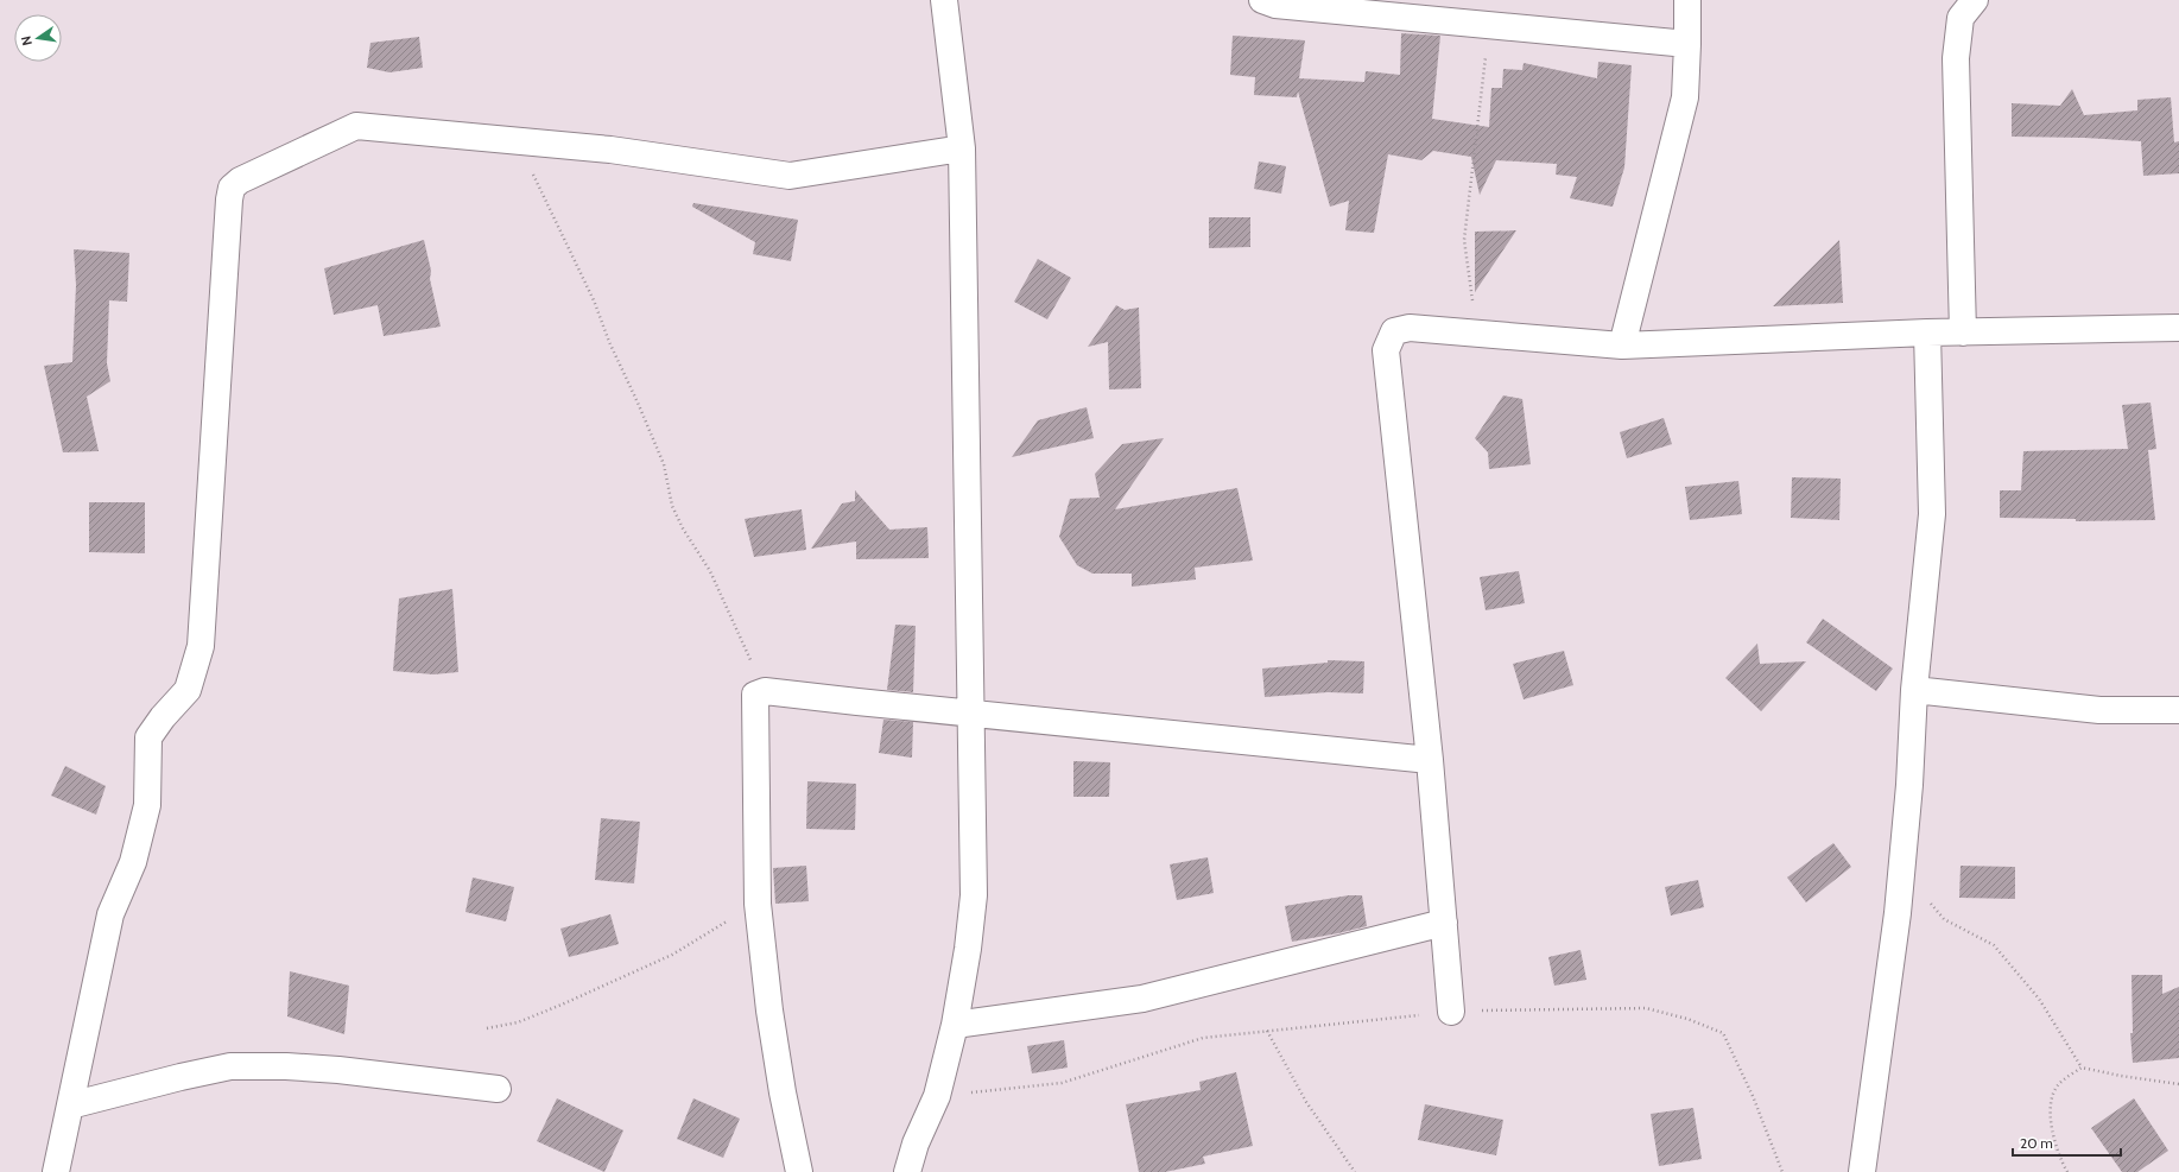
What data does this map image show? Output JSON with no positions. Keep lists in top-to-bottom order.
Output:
{
  "scale_bar": "20 m",
  "north": "left"
}
